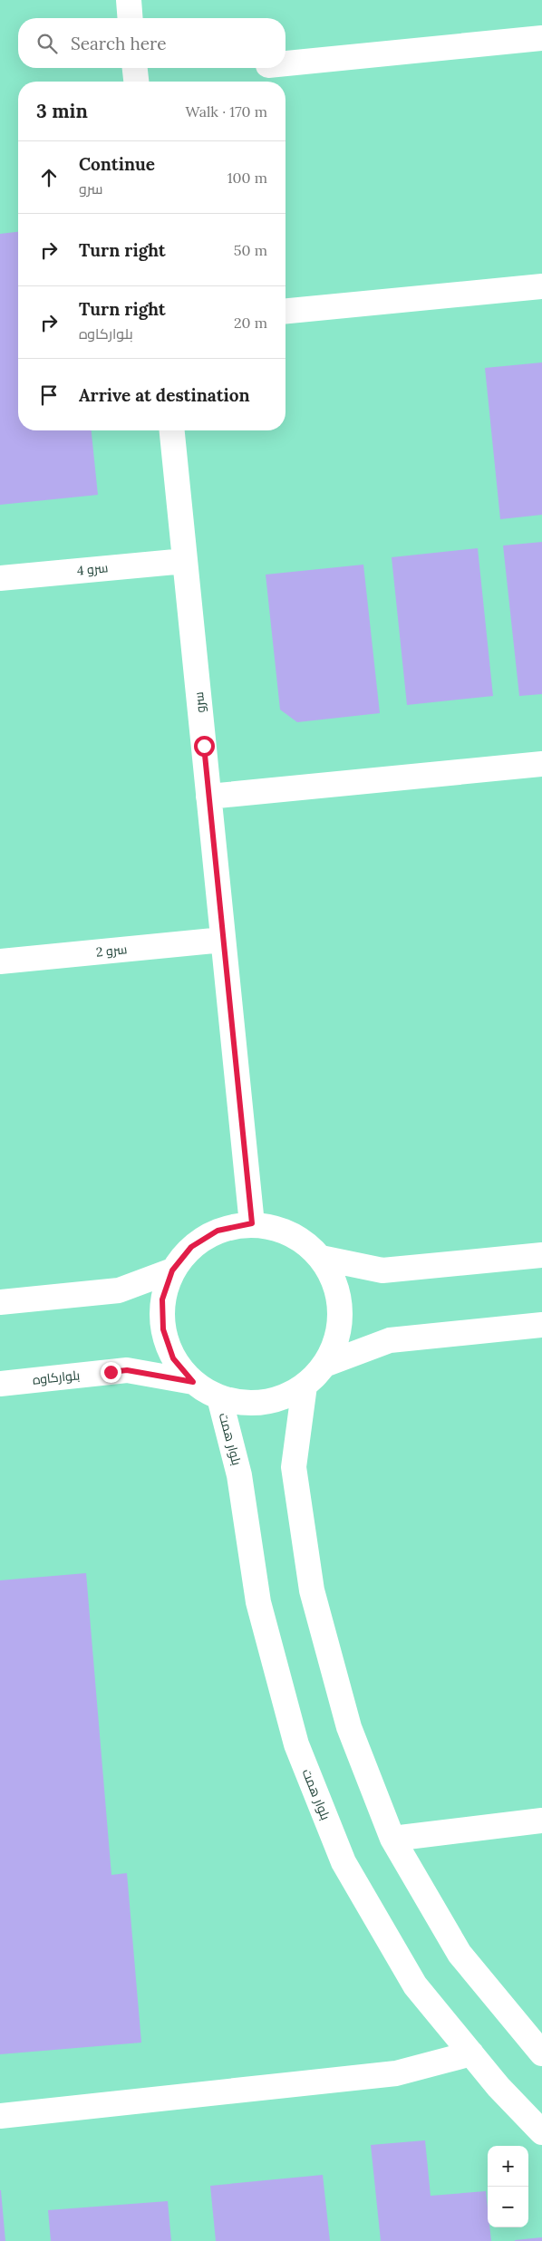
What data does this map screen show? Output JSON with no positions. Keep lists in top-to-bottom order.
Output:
{
  "streets": {
    "street": [
      "سرو 4",
      "سرو",
      "سرو 2",
      "بلوارکاوه",
      "بلوار همت"
    ]
  },
  "crossings": [
    ["سرو 4", "سرو"],
    ["سرو", "سرو 2"]
  ],
  "page": {
    "search": "Search here",
    "heading": ["3 min", "Walk · 170 m"],
    "list": [
      ["Continue", "سرو", "100 m"],
      ["Turn right", "50 m"],
      ["Turn right", "بلوارکاوه", "20 m"],
      "Arrive at destination"
    ],
    "map_buttons": ["+", "−"]
  }
}
